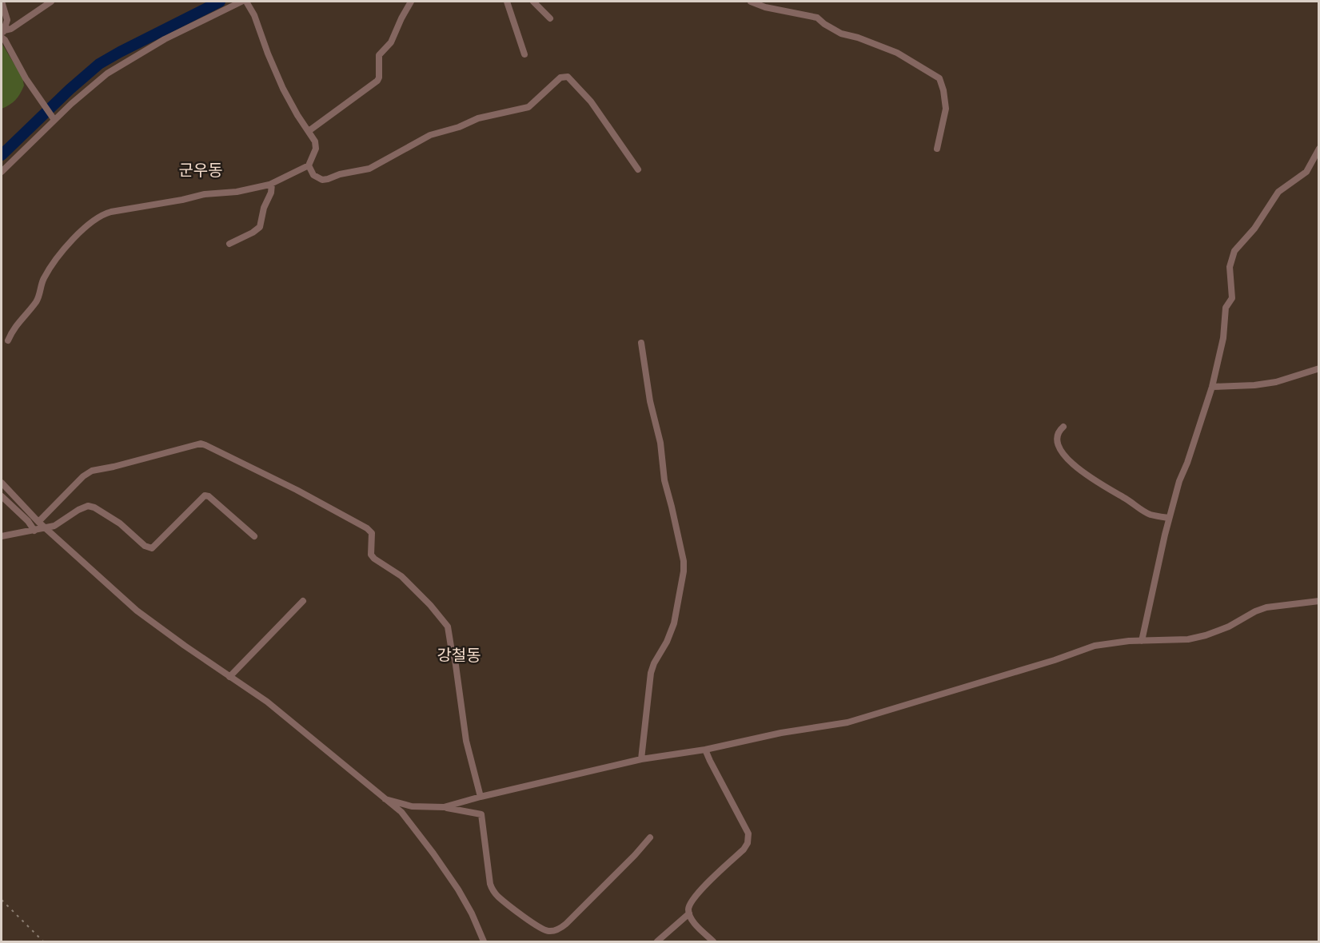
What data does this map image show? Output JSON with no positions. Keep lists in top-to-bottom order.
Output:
{
  "districts": ["군우동", "강철동"]
}
